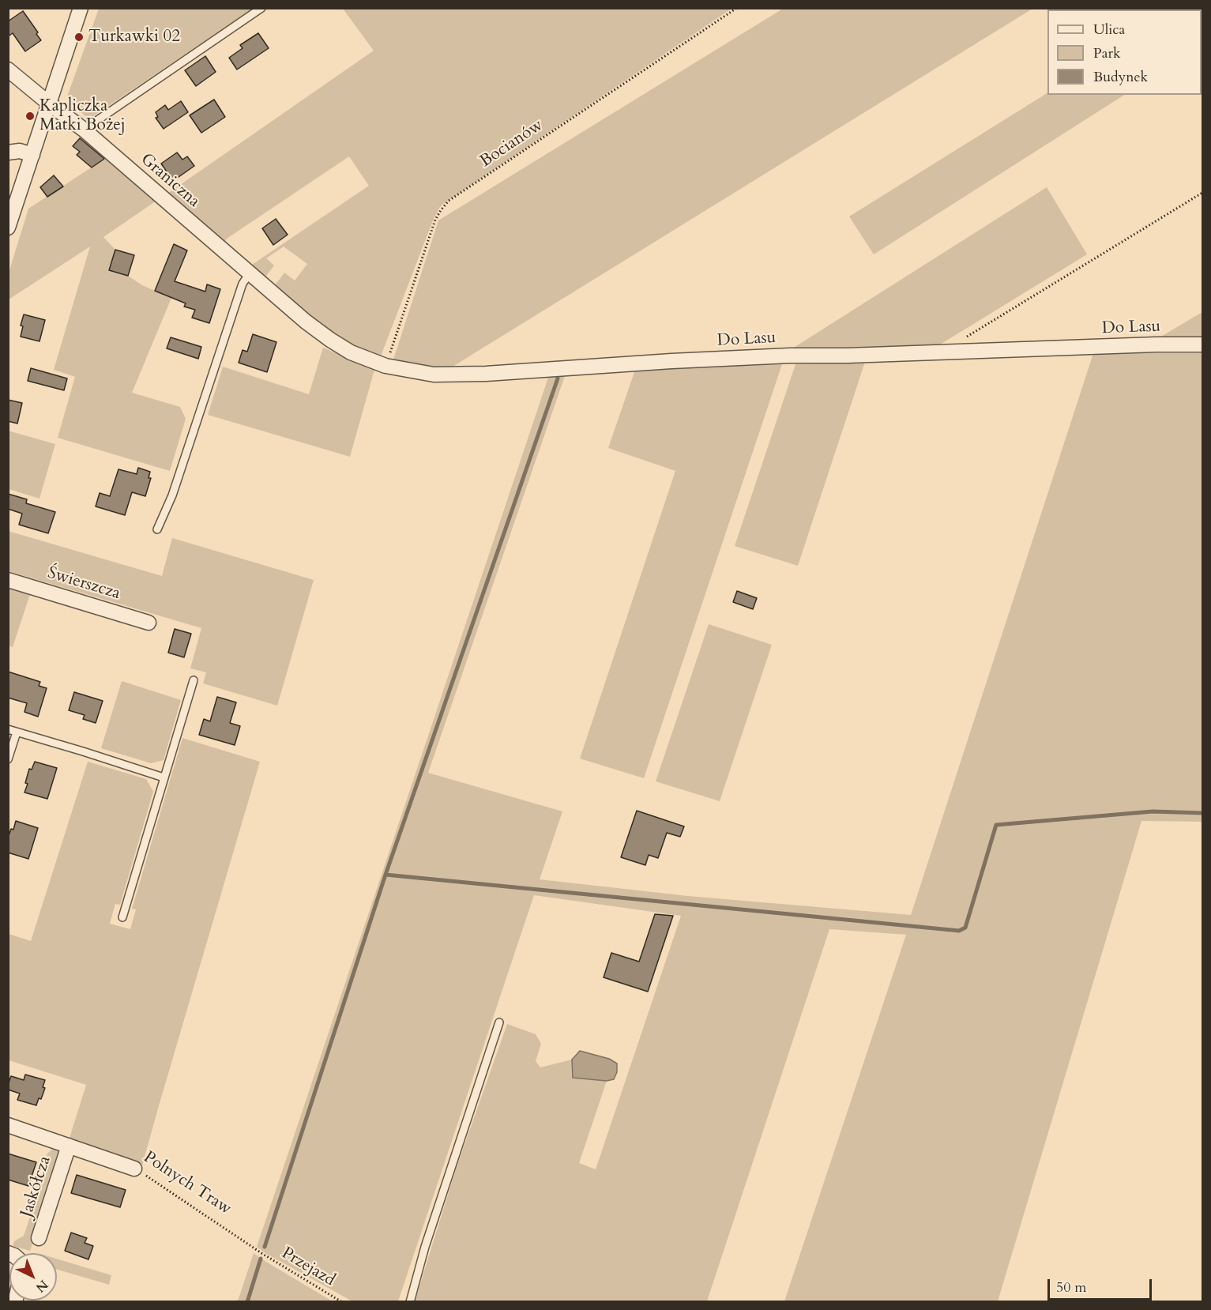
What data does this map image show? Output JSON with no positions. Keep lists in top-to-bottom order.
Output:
{
  "streets": {
    "street": [
      "Graniczna",
      "Do Lasu",
      "Świerszcza",
      "Polnych Traw",
      "Jaskółcza"
    ],
    "path": ["Bocianów", "Przejazd"]
  },
  "crossings": [
    ["Bocianów", "Do Lasu"],
    ["Graniczna", "Do Lasu"],
    ["Polnych Traw", "Jaskółcza"],
    ["Polnych Traw", "Przejazd"]
  ],
  "places": ["Turkawki 02", "Kapliczka Matki Bożej"],
  "legend": ["Ulica", "Park", "Budynek"],
  "scale_bar": "50 m",
  "north": "bottom right"
}
